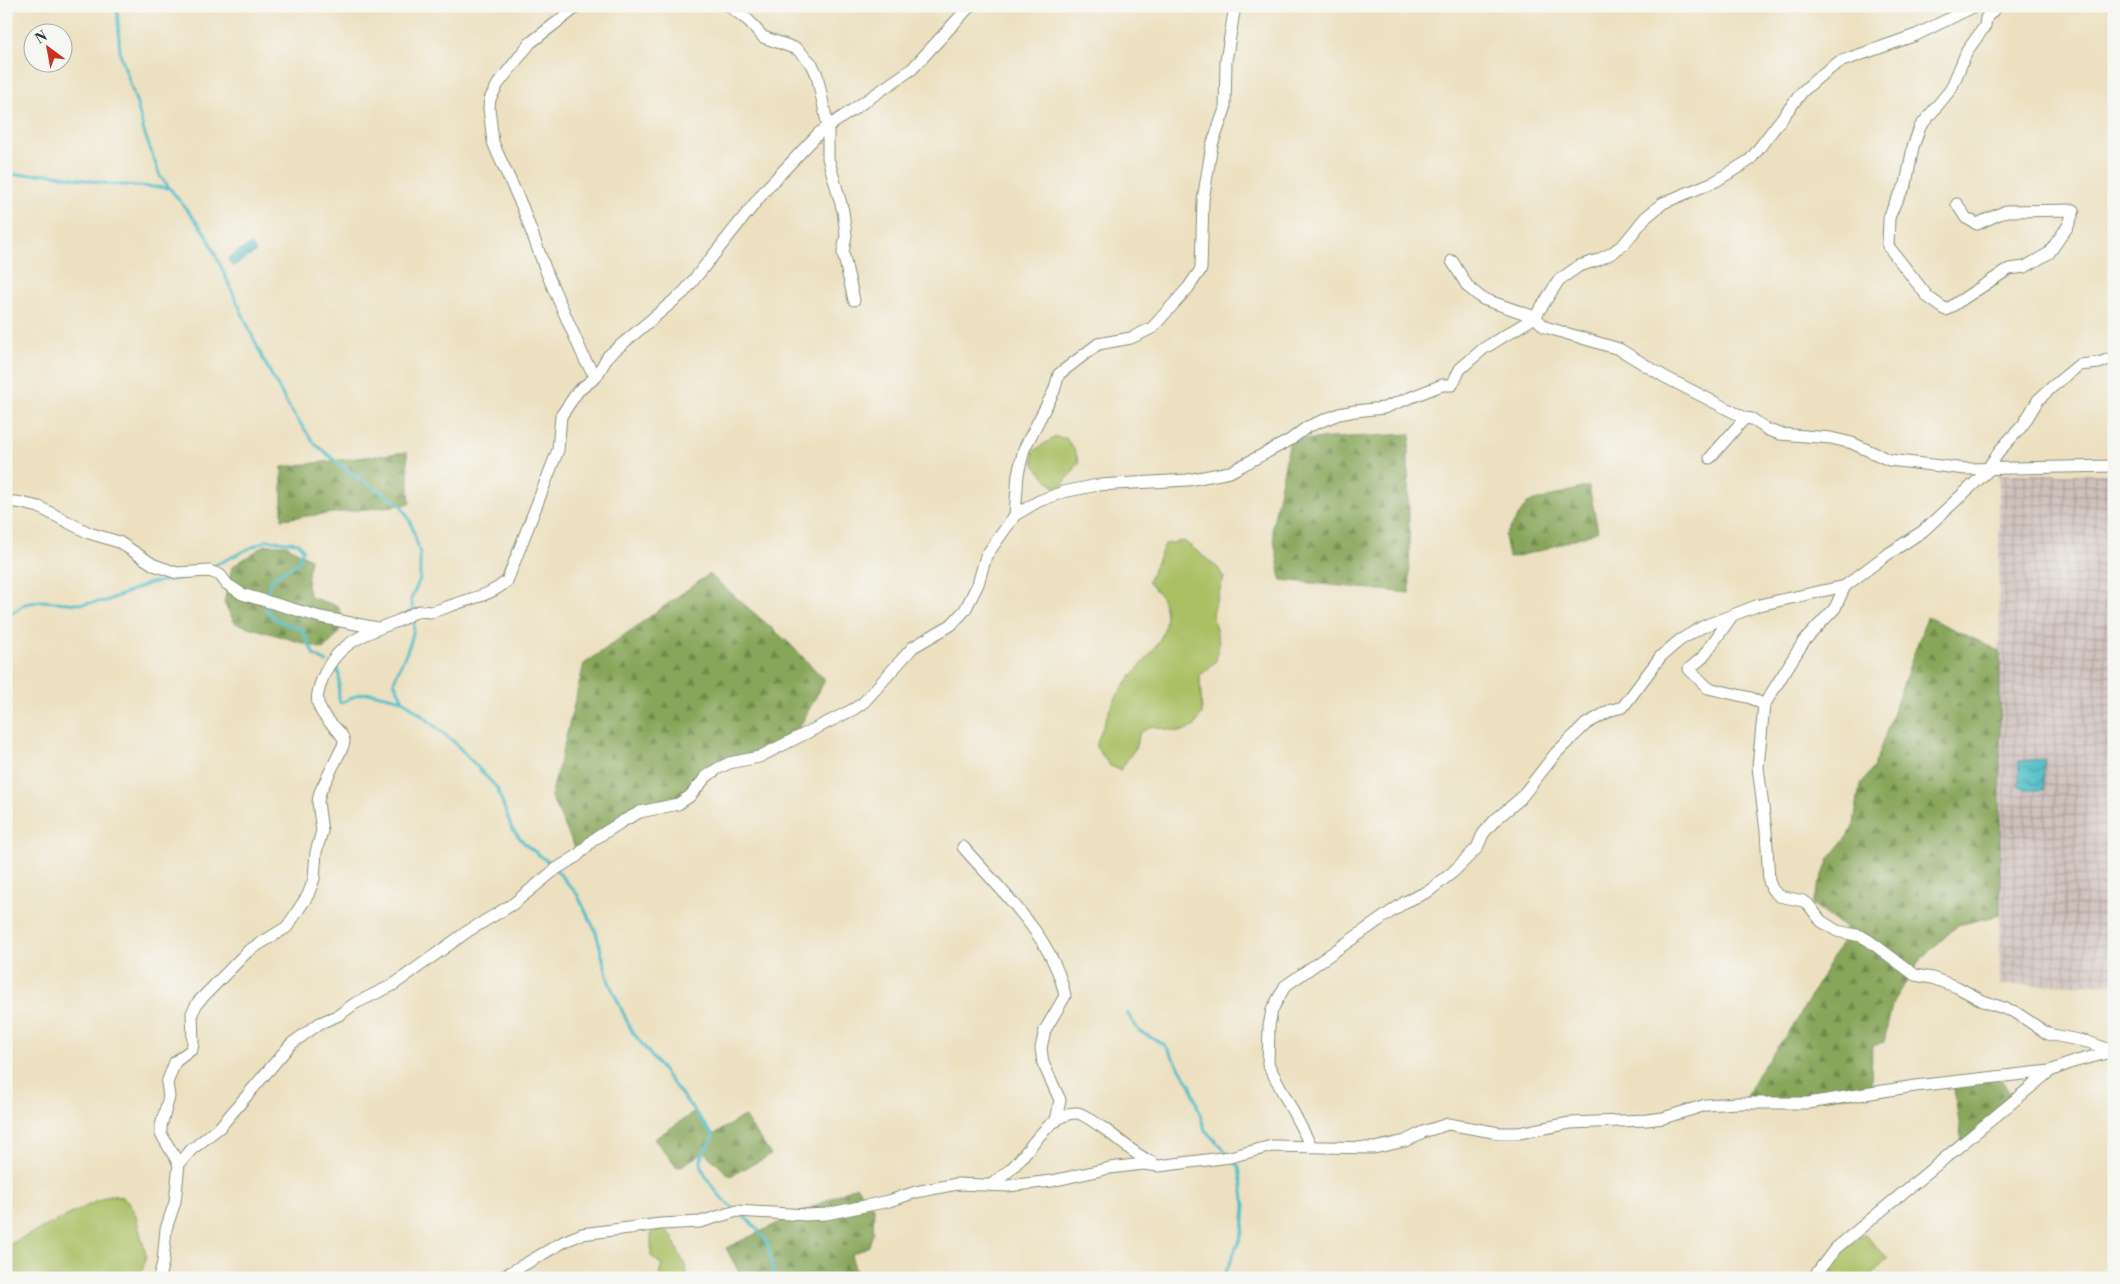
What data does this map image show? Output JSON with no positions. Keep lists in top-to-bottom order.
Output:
{
  "north": "top left"
}
